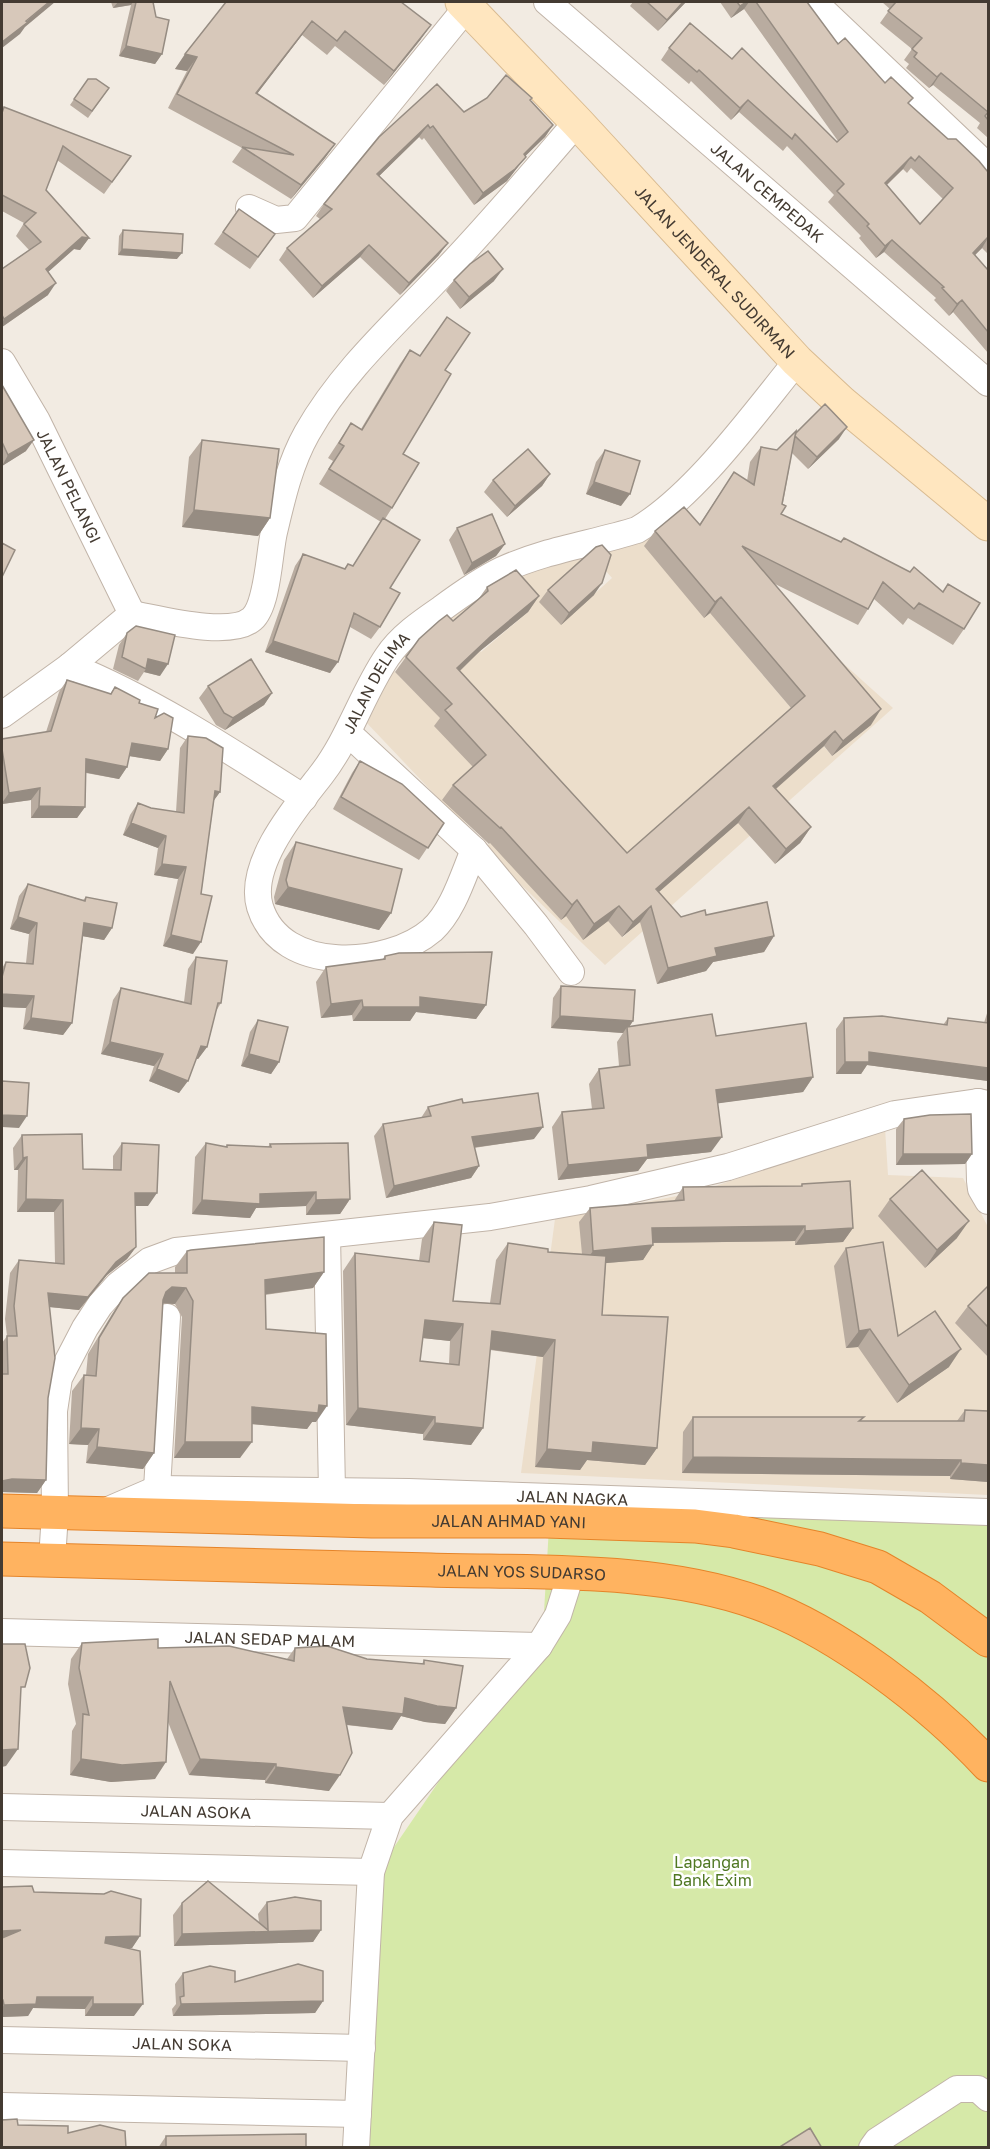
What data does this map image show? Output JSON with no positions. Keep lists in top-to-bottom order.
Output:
{
  "streets": {
    "highway": ["JALAN AHMAD YANI", "JALAN YOS SUDARSO"],
    "main road": ["JALAN JENDERAL SUDIRMAN"],
    "street": [
      "JALAN CEMPEDAK",
      "JALAN PELANGI",
      "JALAN DELIMA",
      "JALAN NAGKA",
      "JALAN SEDAP MALAM",
      "JALAN ASOKA",
      "JALAN SOKA"
    ]
  },
  "crossings": [
    ["JALAN JENDERAL SUDIRMAN", "JALAN DELIMA"]
  ],
  "parks": ["Lapangan Bank Exim"]
}
